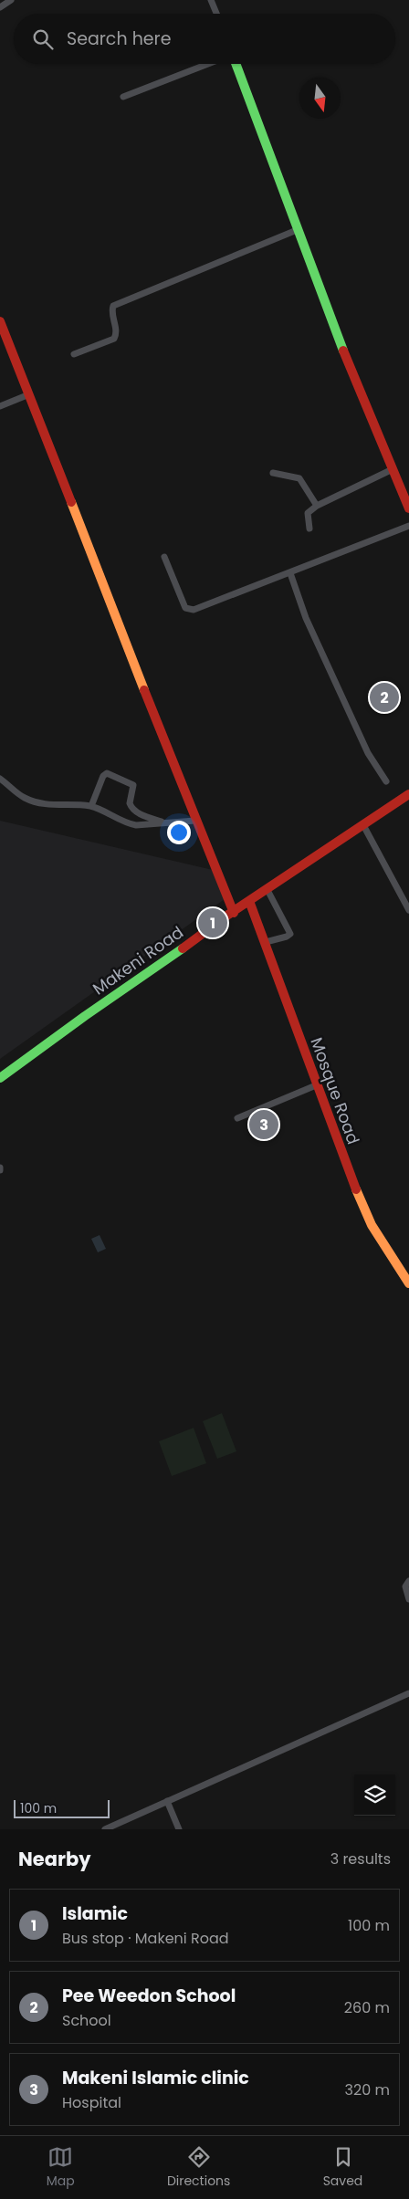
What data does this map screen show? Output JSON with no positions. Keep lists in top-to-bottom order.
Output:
{
  "streets": {
    "street": ["Makeni Road", "Mosque Road"]
  },
  "crossings": [
    ["Makeni Road", "Mosque Road"]
  ],
  "scale_bar": "100 m",
  "north": "bottom",
  "page": {
    "search": "Search here",
    "pins": ["2", "1", "3"],
    "scale": "100 m",
    "heading": ["Nearby", "3 results"],
    "list": [
      {
        "mark": "1",
        "name": "Islamic",
        "note": "Bus stop · Makeni Road",
        "value": "100 m"
      },
      {
        "mark": "2",
        "name": "Pee Weedon School",
        "note": "School",
        "value": "260 m"
      },
      {
        "mark": "3",
        "name": "Makeni Islamic clinic",
        "note": "Hospital",
        "value": "320 m"
      }
    ],
    "nav": ["Map", "Directions", "Saved"]
  }
}
